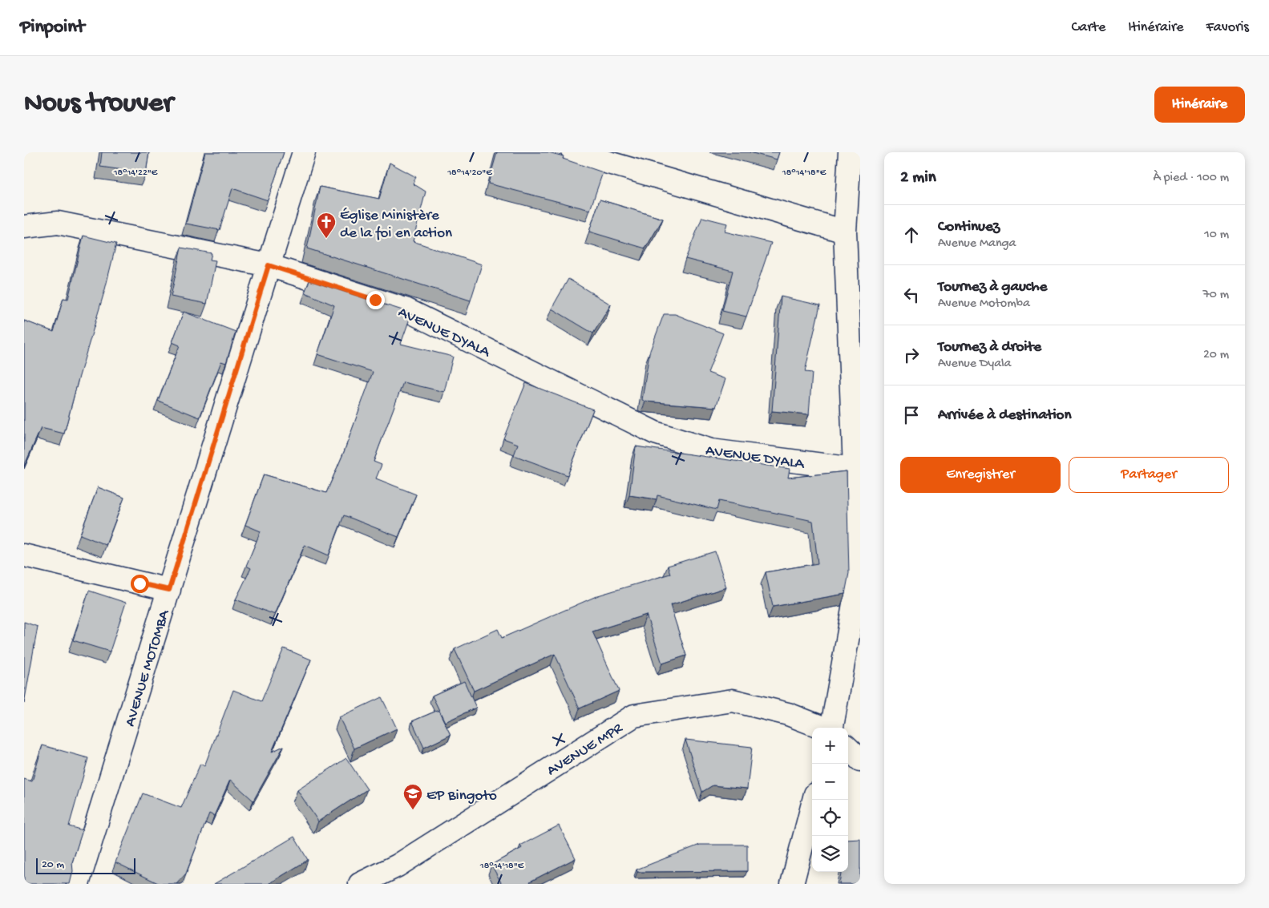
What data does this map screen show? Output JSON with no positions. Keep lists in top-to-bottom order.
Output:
{
  "streets": {
    "street": ["AVENUE DYALA", "AVENUE MOTOMBA", "AVENUE MPR"]
  },
  "crossings": [
    ["AVENUE DYALA", "AVENUE MOTOMBA"]
  ],
  "places": {
    "church": ["Église Ministère de la foi en action"],
    "school or university": ["EP Bingoto"]
  },
  "scale_bar": "20 m",
  "page": {
    "header": "Pinpoint",
    "nav": ["Carte", "Itinéraire", "Favoris"],
    "buttons": [
      "Itinéraire",
      ["Enregistrer", "Partager"]
    ],
    "title": "Nous trouver",
    "heading": ["2 min", "À pied · 100 m"],
    "list": [
      ["Continuez", "Avenue Manga", "10 m"],
      ["Tournez à gauche", "Avenue Motomba", "70 m"],
      ["Tournez à droite", "Avenue Dyala", "20 m"],
      "Arrivée à destination"
    ],
    "map_buttons": ["+", "−"],
    "scale": "20 m"
  },
  "coordinates": ["18°14'22\"E", "18°14'20\"E", "18°14'18\"E"]
}
